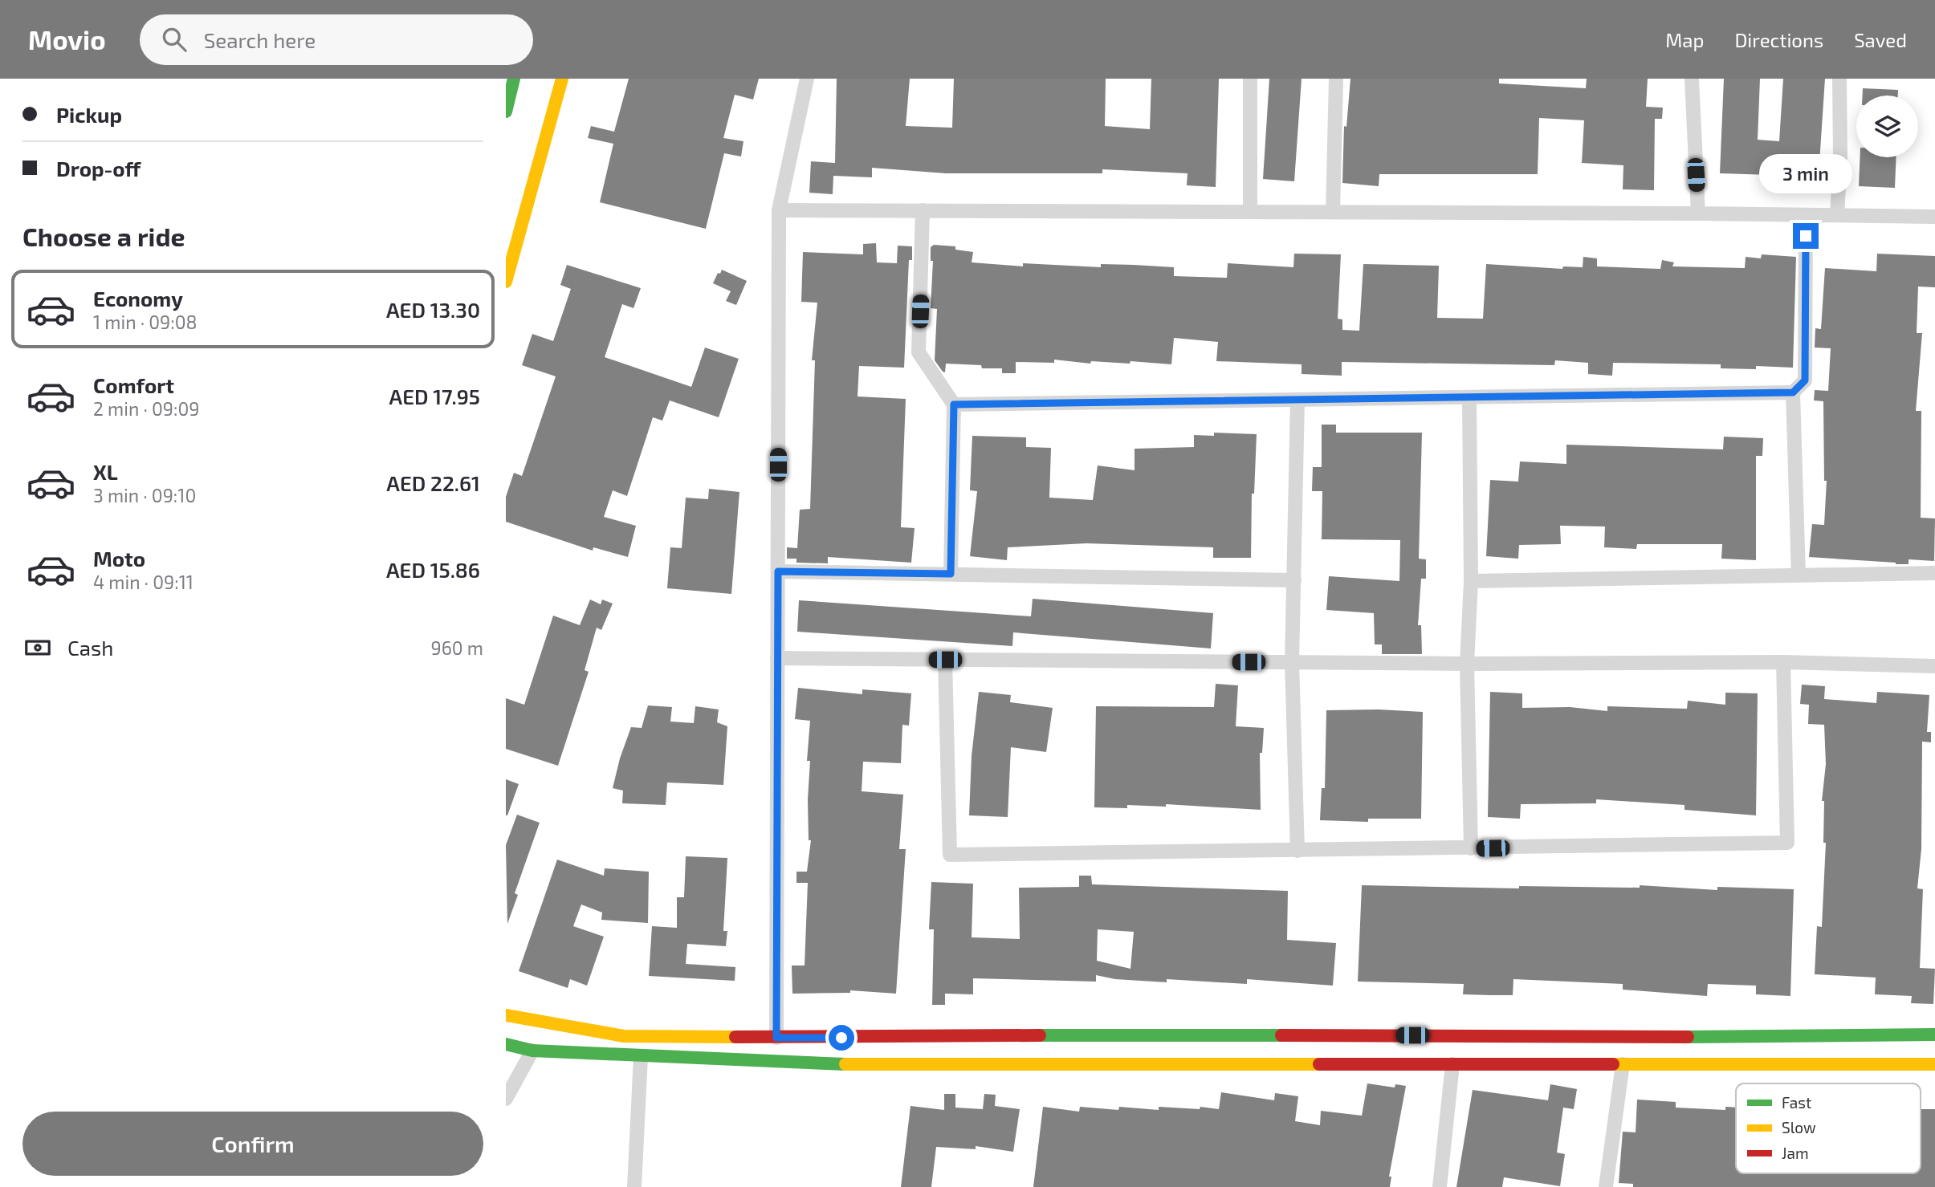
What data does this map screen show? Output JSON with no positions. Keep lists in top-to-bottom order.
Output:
{
  "legend": ["Fast", "Slow", "Jam"],
  "page": {
    "header": "Movio",
    "search": "Search here",
    "nav": ["Map", "Directions", "Saved"],
    "banner": ["Pickup", "Drop-off"],
    "bubble": "3 min",
    "heading": "Choose a ride",
    "list": [
      {
        "name": "Economy",
        "note": "1 min · 09:08",
        "value": "AED 13.30"
      },
      {
        "name": "Comfort",
        "note": "2 min · 09:09",
        "value": "AED 17.95"
      },
      {
        "name": "XL",
        "note": "3 min · 09:10",
        "value": "AED 22.61"
      },
      {
        "name": "Moto",
        "note": "4 min · 09:11",
        "value": "AED 15.86"
      }
    ],
    "pay": ["Cash", "960 m"],
    "buttons": "Confirm"
  }
}
